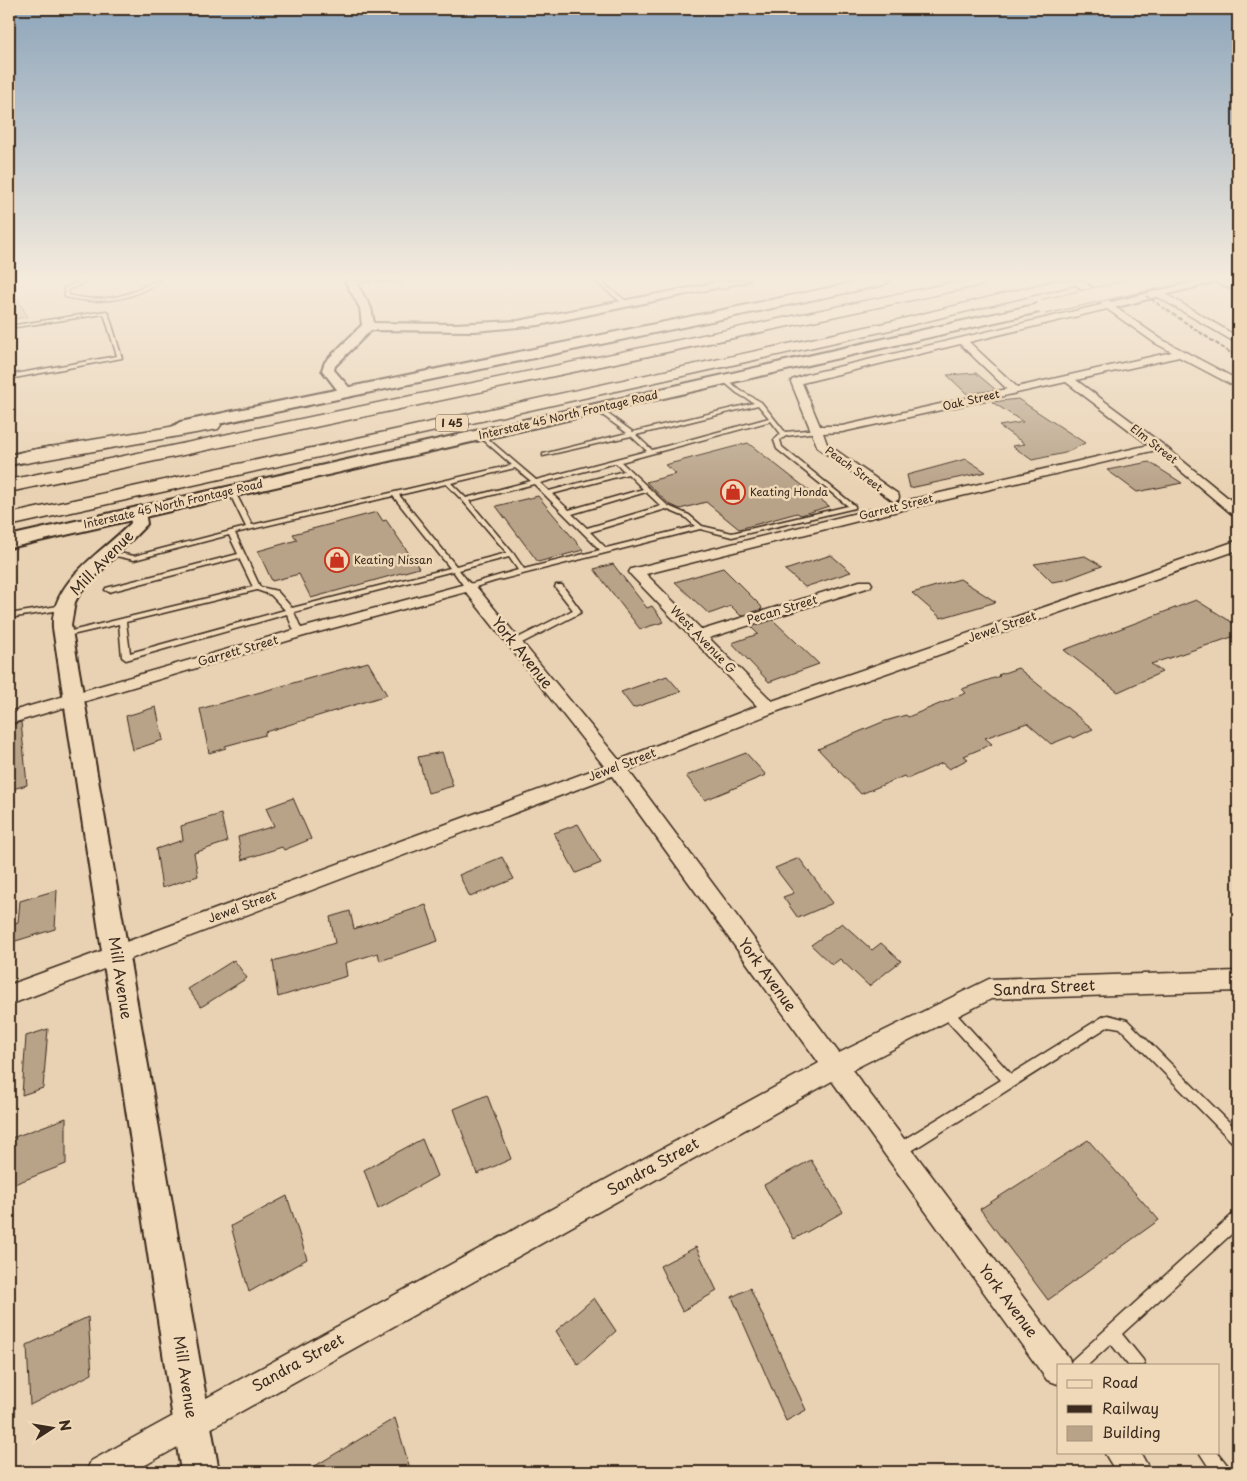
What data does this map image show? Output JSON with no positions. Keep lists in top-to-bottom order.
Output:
{
  "streets": {
    "highway": ["I 45"],
    "main road": ["Interstate 45 North Frontage Road"],
    "street": [
      "Oak Street",
      "Elm Street",
      "Peach Street",
      "Garrett Street",
      "Mill Avenue",
      "Pecan Street",
      "Jewel Street",
      "West Avenue G",
      "York Avenue",
      "Sandra Street"
    ]
  },
  "crossings": [
    ["Oak Street", "Elm Street"],
    ["Oak Street", "Peach Street"],
    ["Interstate 45 North Frontage Road", "Mill Avenue"],
    ["Elm Street", "Garrett Street"],
    ["Garrett Street", "Mill Avenue"],
    ["Garrett Street", "West Avenue G"],
    ["Garrett Street", "York Avenue"],
    ["Mill Avenue", "Jewel Street"],
    ["Mill Avenue", "Sandra Street"],
    ["Pecan Street", "West Avenue G"],
    ["Jewel Street", "West Avenue G"],
    ["Jewel Street", "York Avenue"],
    ["York Avenue", "Sandra Street"]
  ],
  "places": {
    "shop": ["Keating Honda", "Keating Nissan"]
  },
  "legend": ["Road", "Railway", "Building"],
  "north": "right"
}
